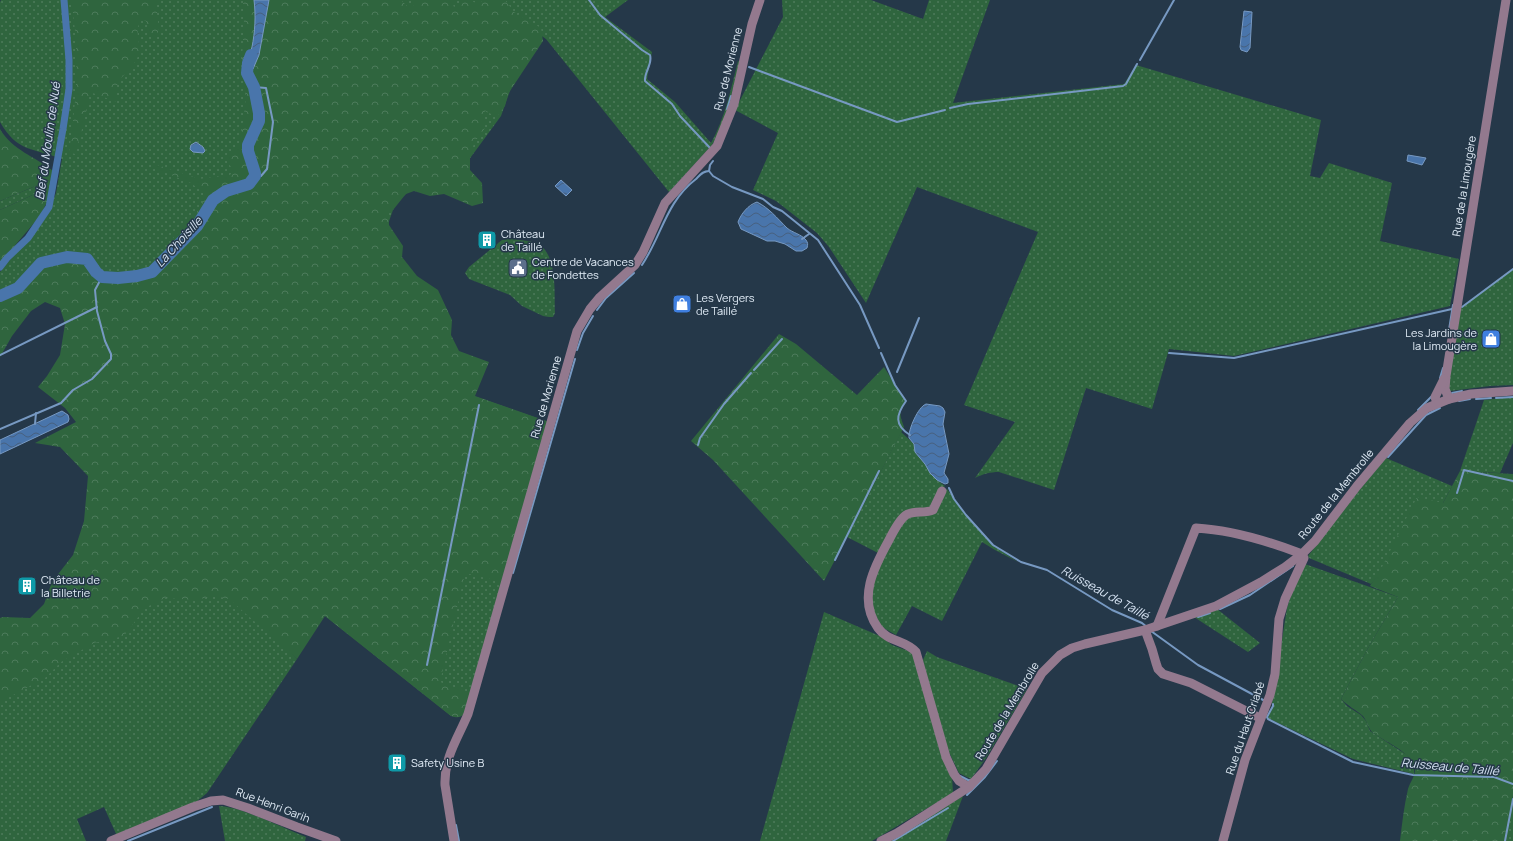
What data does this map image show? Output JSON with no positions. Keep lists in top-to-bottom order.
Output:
{
  "streets": {
    "street": [
      "Rue de Morienne",
      "Rue de la Limougère",
      "Route de la Membrolle",
      "Rue du Haut Criabé",
      "Rue Henri Garih"
    ]
  },
  "crossings": [
    ["Rue de la Limougère", "Route de la Membrolle"],
    ["Route de la Membrolle", "Rue du Haut Criabé"]
  ],
  "water": ["Bief du Moulin de Nué", "La Choisille", "Ruisseau de Taillé"],
  "places": {
    "building": ["Château de Taillé", "Château de la Billetrie", "Safety Usine B"],
    "public building": ["Centre de Vacances de Fondettes"],
    "shop": ["Les Vergers de Taillé", "Les Jardins de la Limougère"]
  }
}
